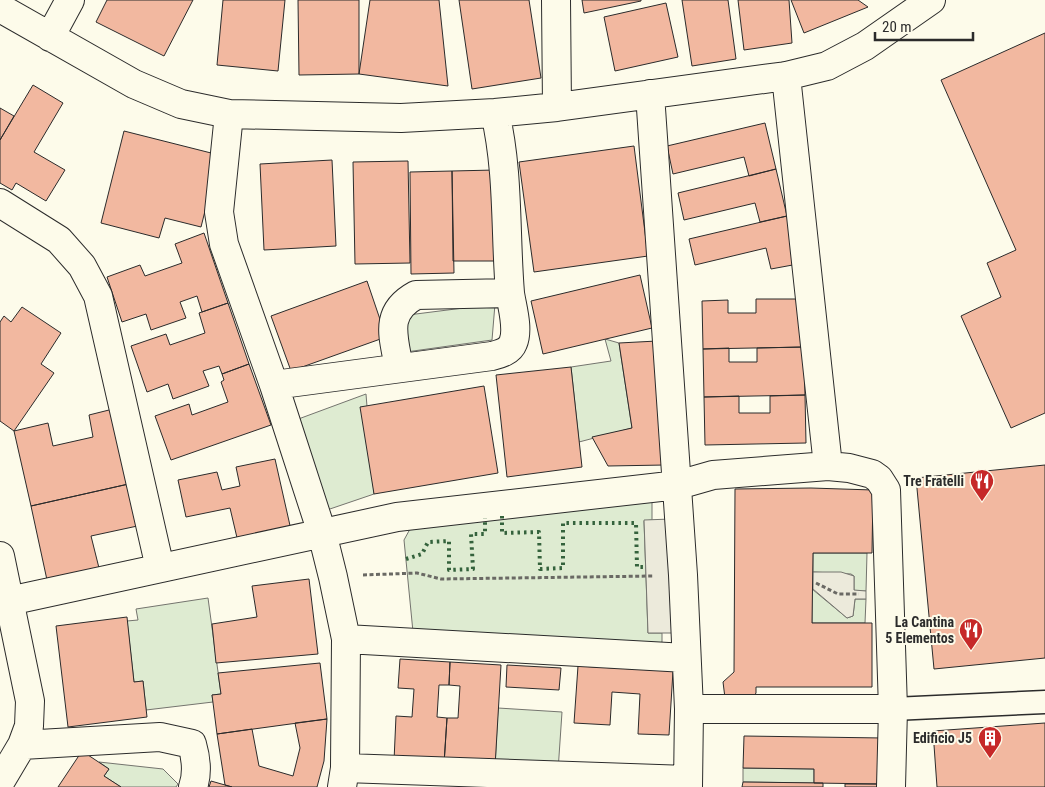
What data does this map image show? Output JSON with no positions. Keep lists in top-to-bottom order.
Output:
{
  "places": {
    "restaurant": ["Tre Fratelli", "La Cantina 5 Elementos"],
    "building": ["Edificio J5"]
  },
  "scale_bar": "20 m"
}
